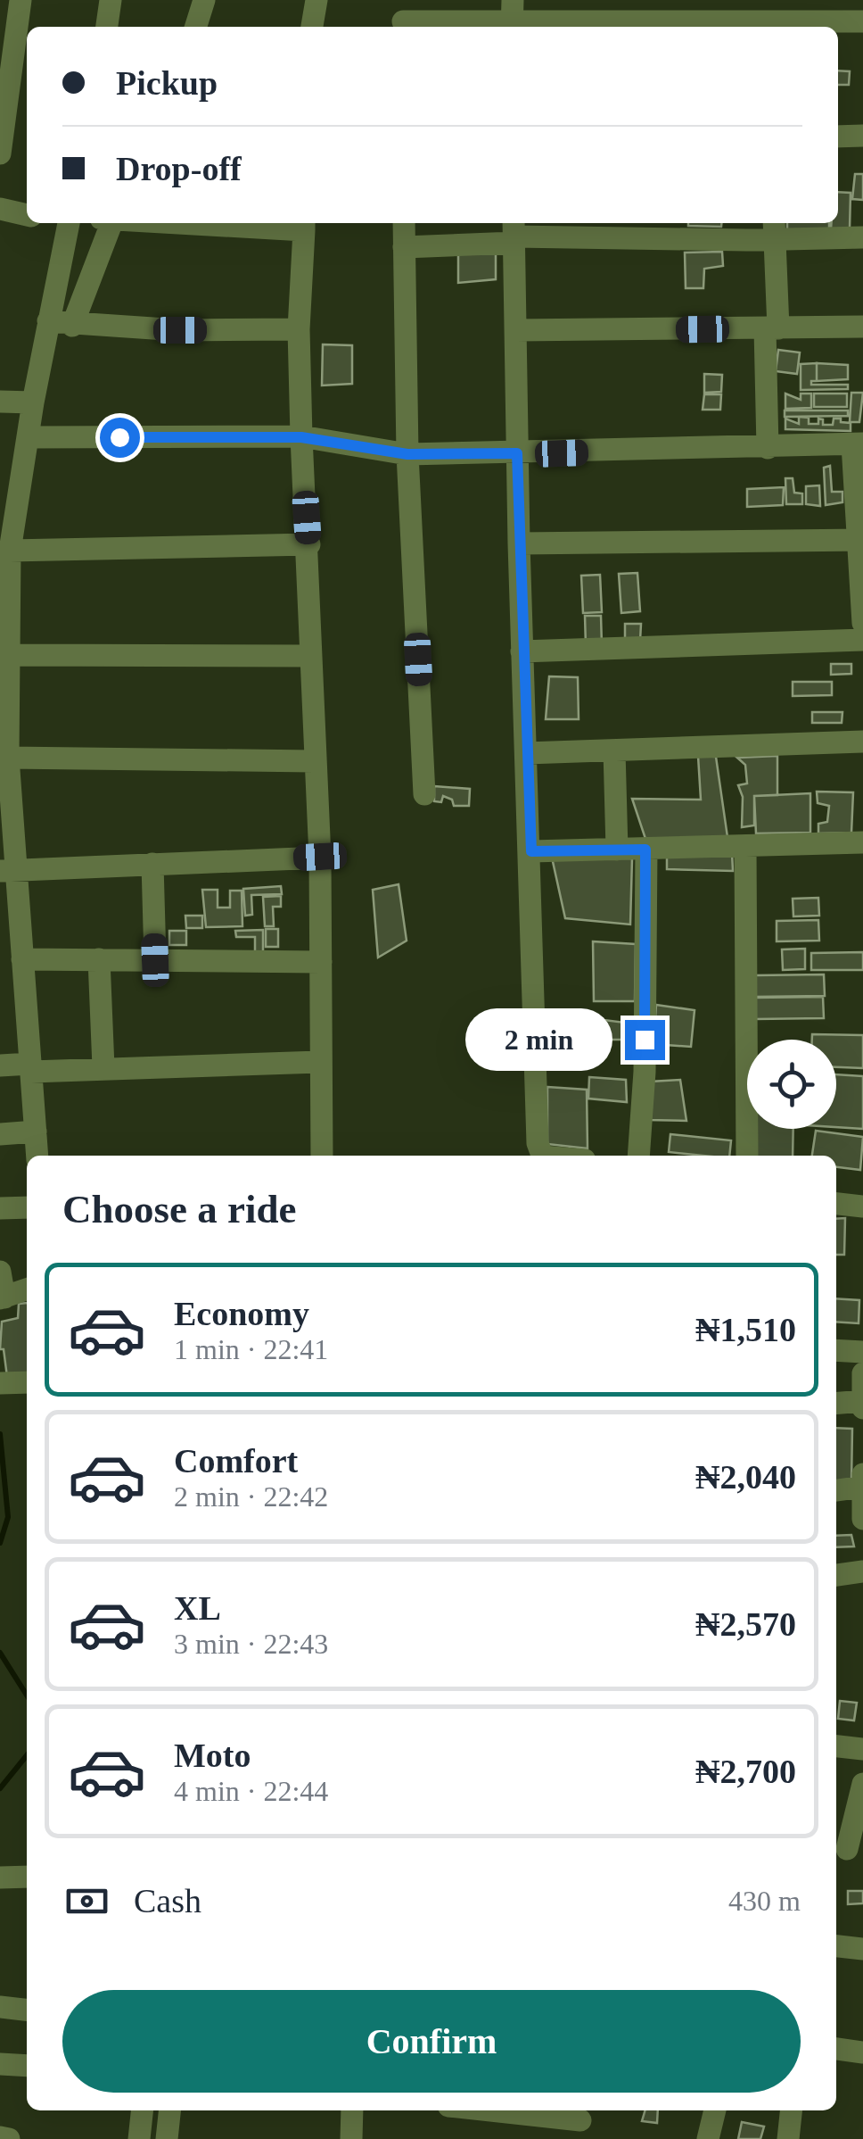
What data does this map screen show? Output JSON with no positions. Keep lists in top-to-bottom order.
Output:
{
  "page": {
    "banner": ["Pickup", "Drop-off"],
    "bubble": "2 min",
    "heading": "Choose a ride",
    "list": [
      {
        "name": "Economy",
        "note": "1 min · 22:41",
        "value": "₦1,510"
      },
      {
        "name": "Comfort",
        "note": "2 min · 22:42",
        "value": "₦2,040"
      },
      {
        "name": "XL",
        "note": "3 min · 22:43",
        "value": "₦2,570"
      },
      {
        "name": "Moto",
        "note": "4 min · 22:44",
        "value": "₦2,700"
      }
    ],
    "pay": ["Cash", "430 m"],
    "buttons": "Confirm"
  }
}
